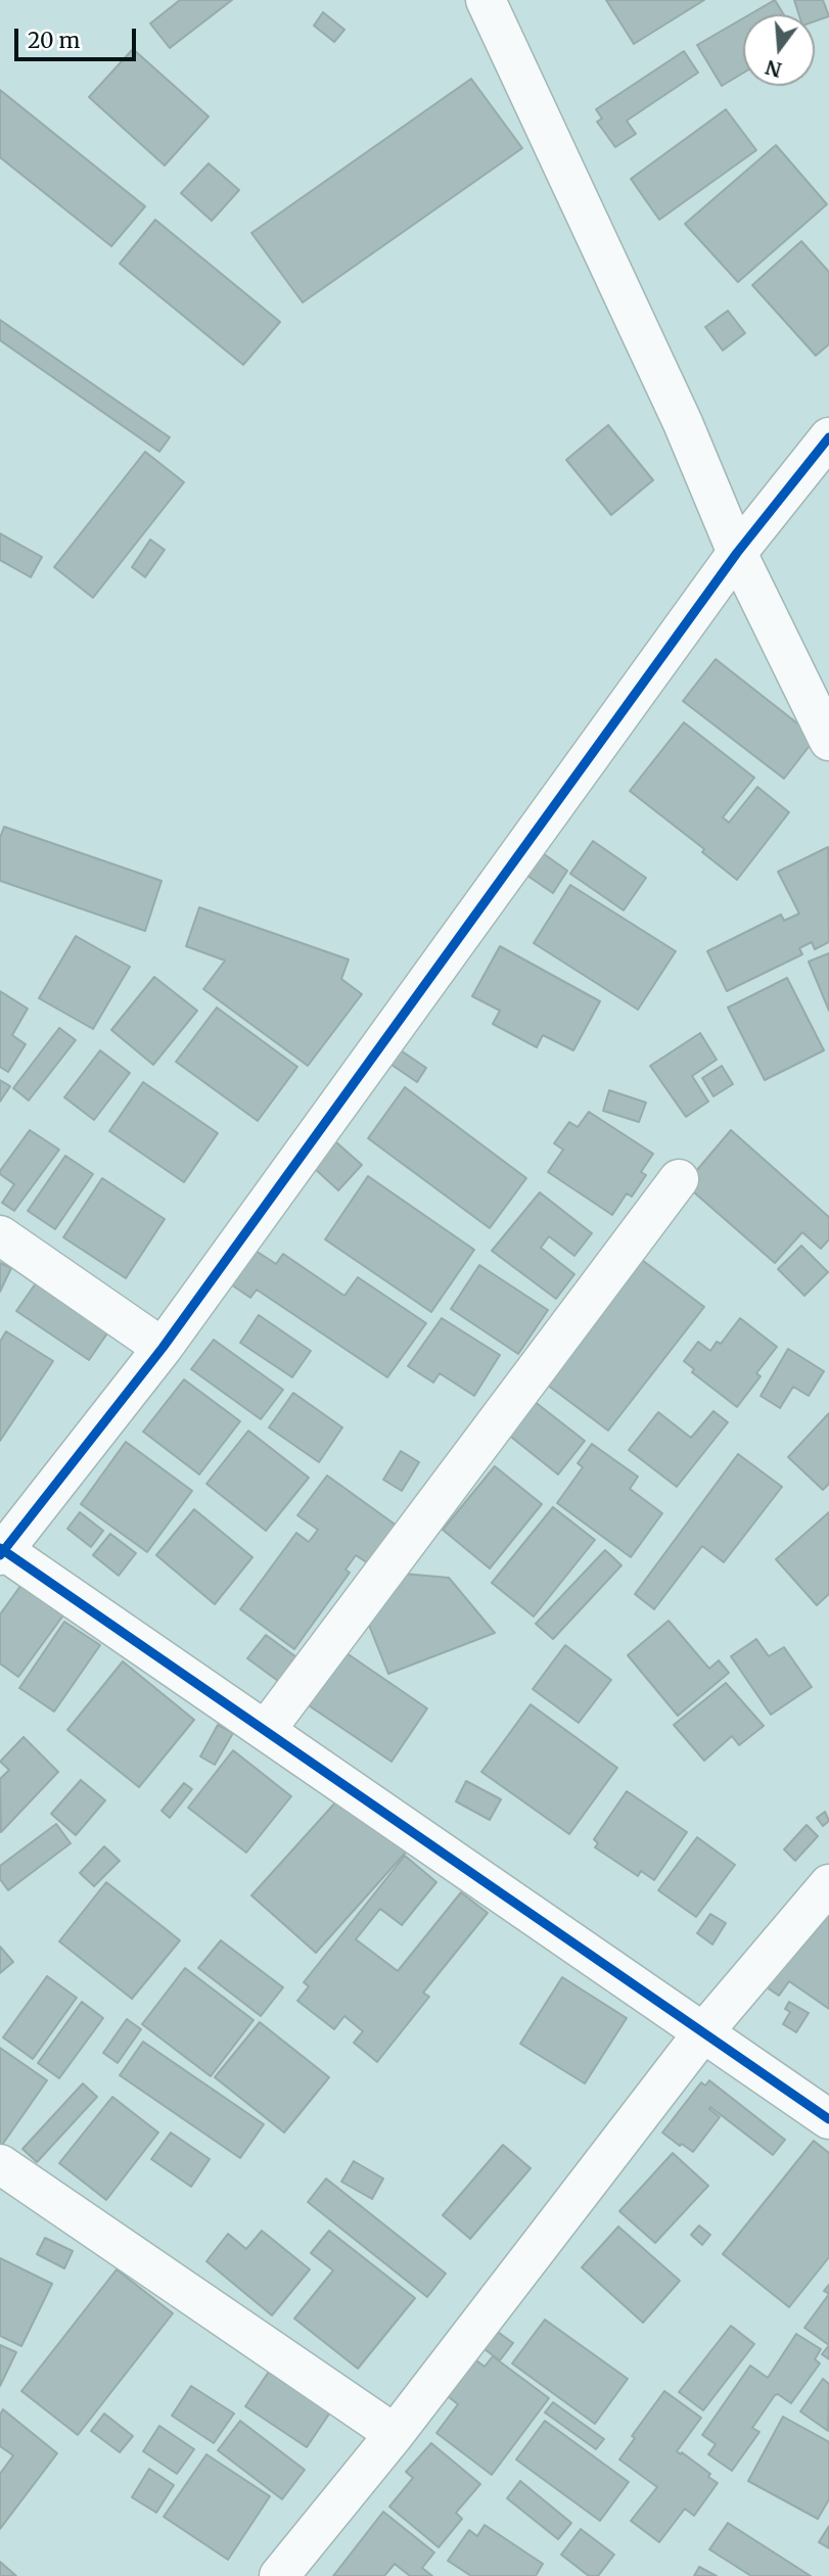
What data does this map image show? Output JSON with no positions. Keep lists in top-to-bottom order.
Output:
{
  "scale_bar": "20 m",
  "north": "bottom"
}
